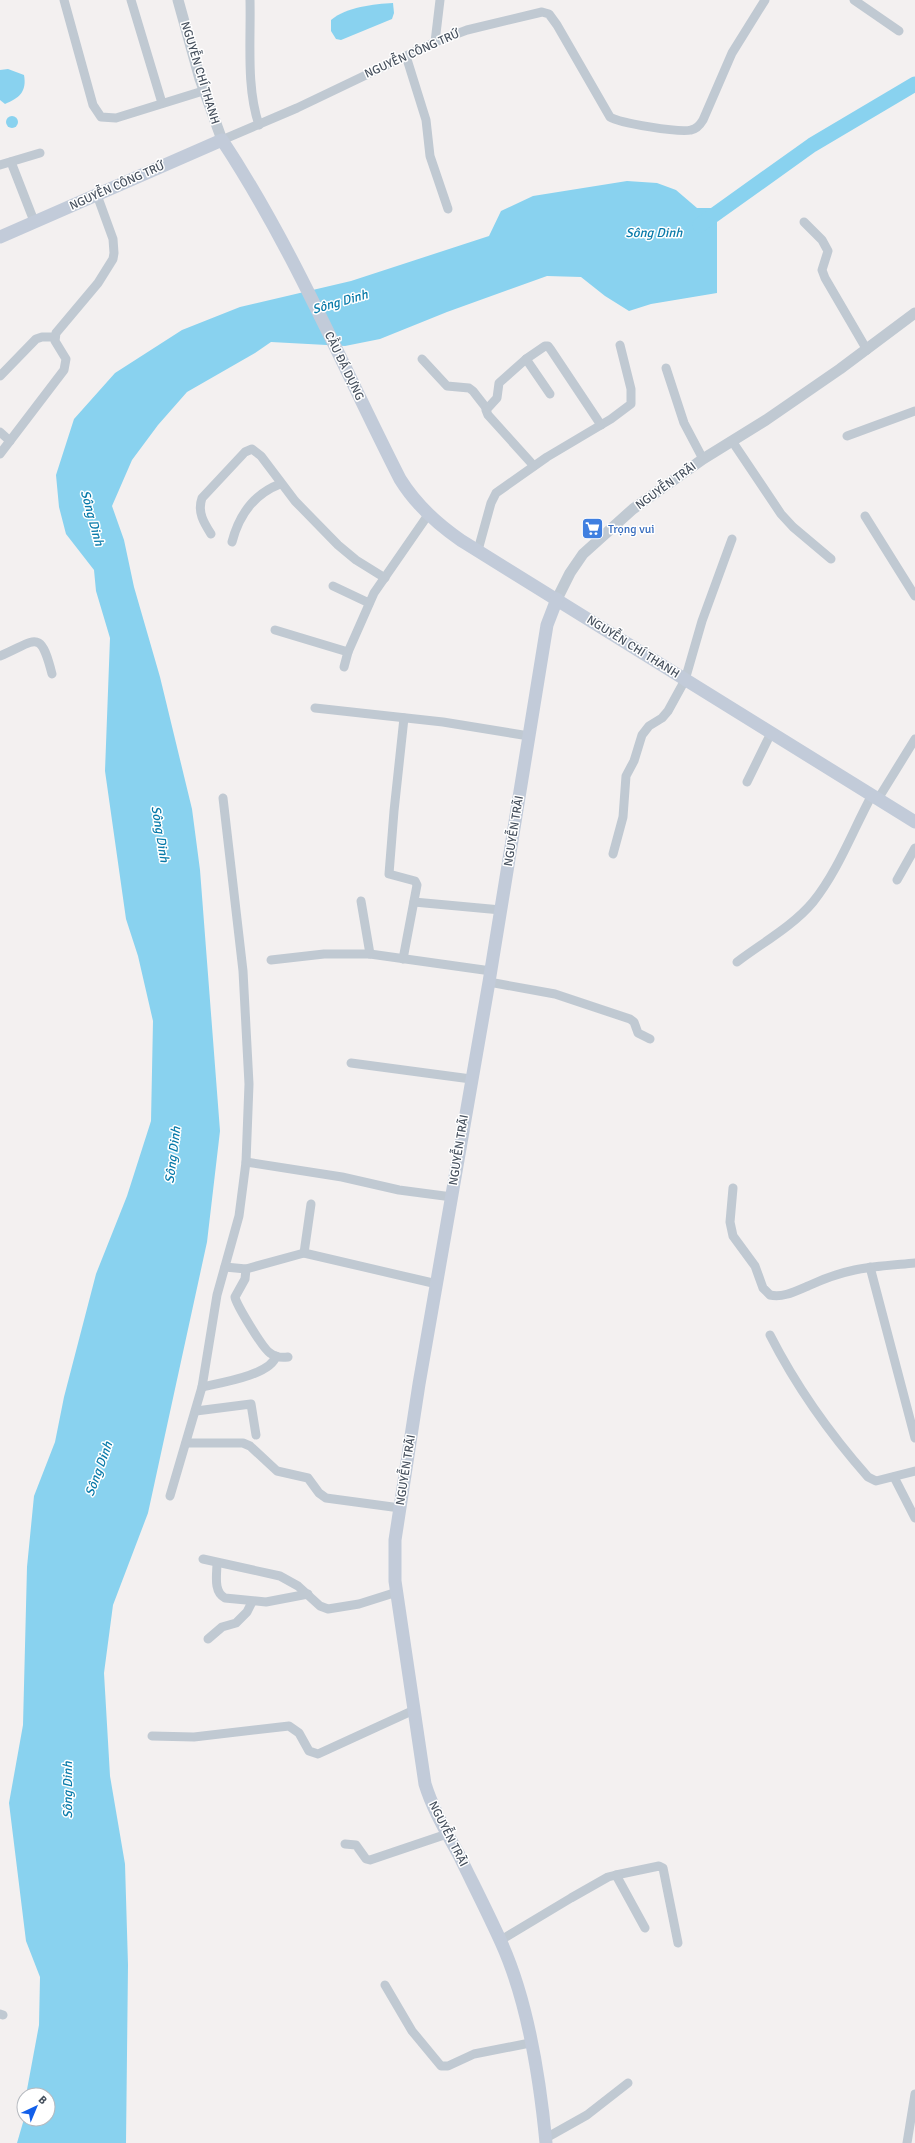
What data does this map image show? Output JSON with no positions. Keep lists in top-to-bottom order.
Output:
{
  "streets": {
    "main road": [
      "NGUYỄN CÔNG TRỨ",
      "NGUYỄN CHÍ THANH",
      "CẦU ĐÁ DỰNG",
      "NGUYỄN TRÃI"
    ]
  },
  "crossings": [
    ["NGUYỄN CÔNG TRỨ", "NGUYỄN CHÍ THANH"],
    ["NGUYỄN CHÍ THANH", "CẦU ĐÁ DỰNG"],
    ["NGUYỄN CHÍ THANH", "NGUYỄN TRÃI"]
  ],
  "water": ["Sông Dinh"],
  "places": {
    "supermarket": ["Trọng vui"]
  },
  "north": "top right"
}
